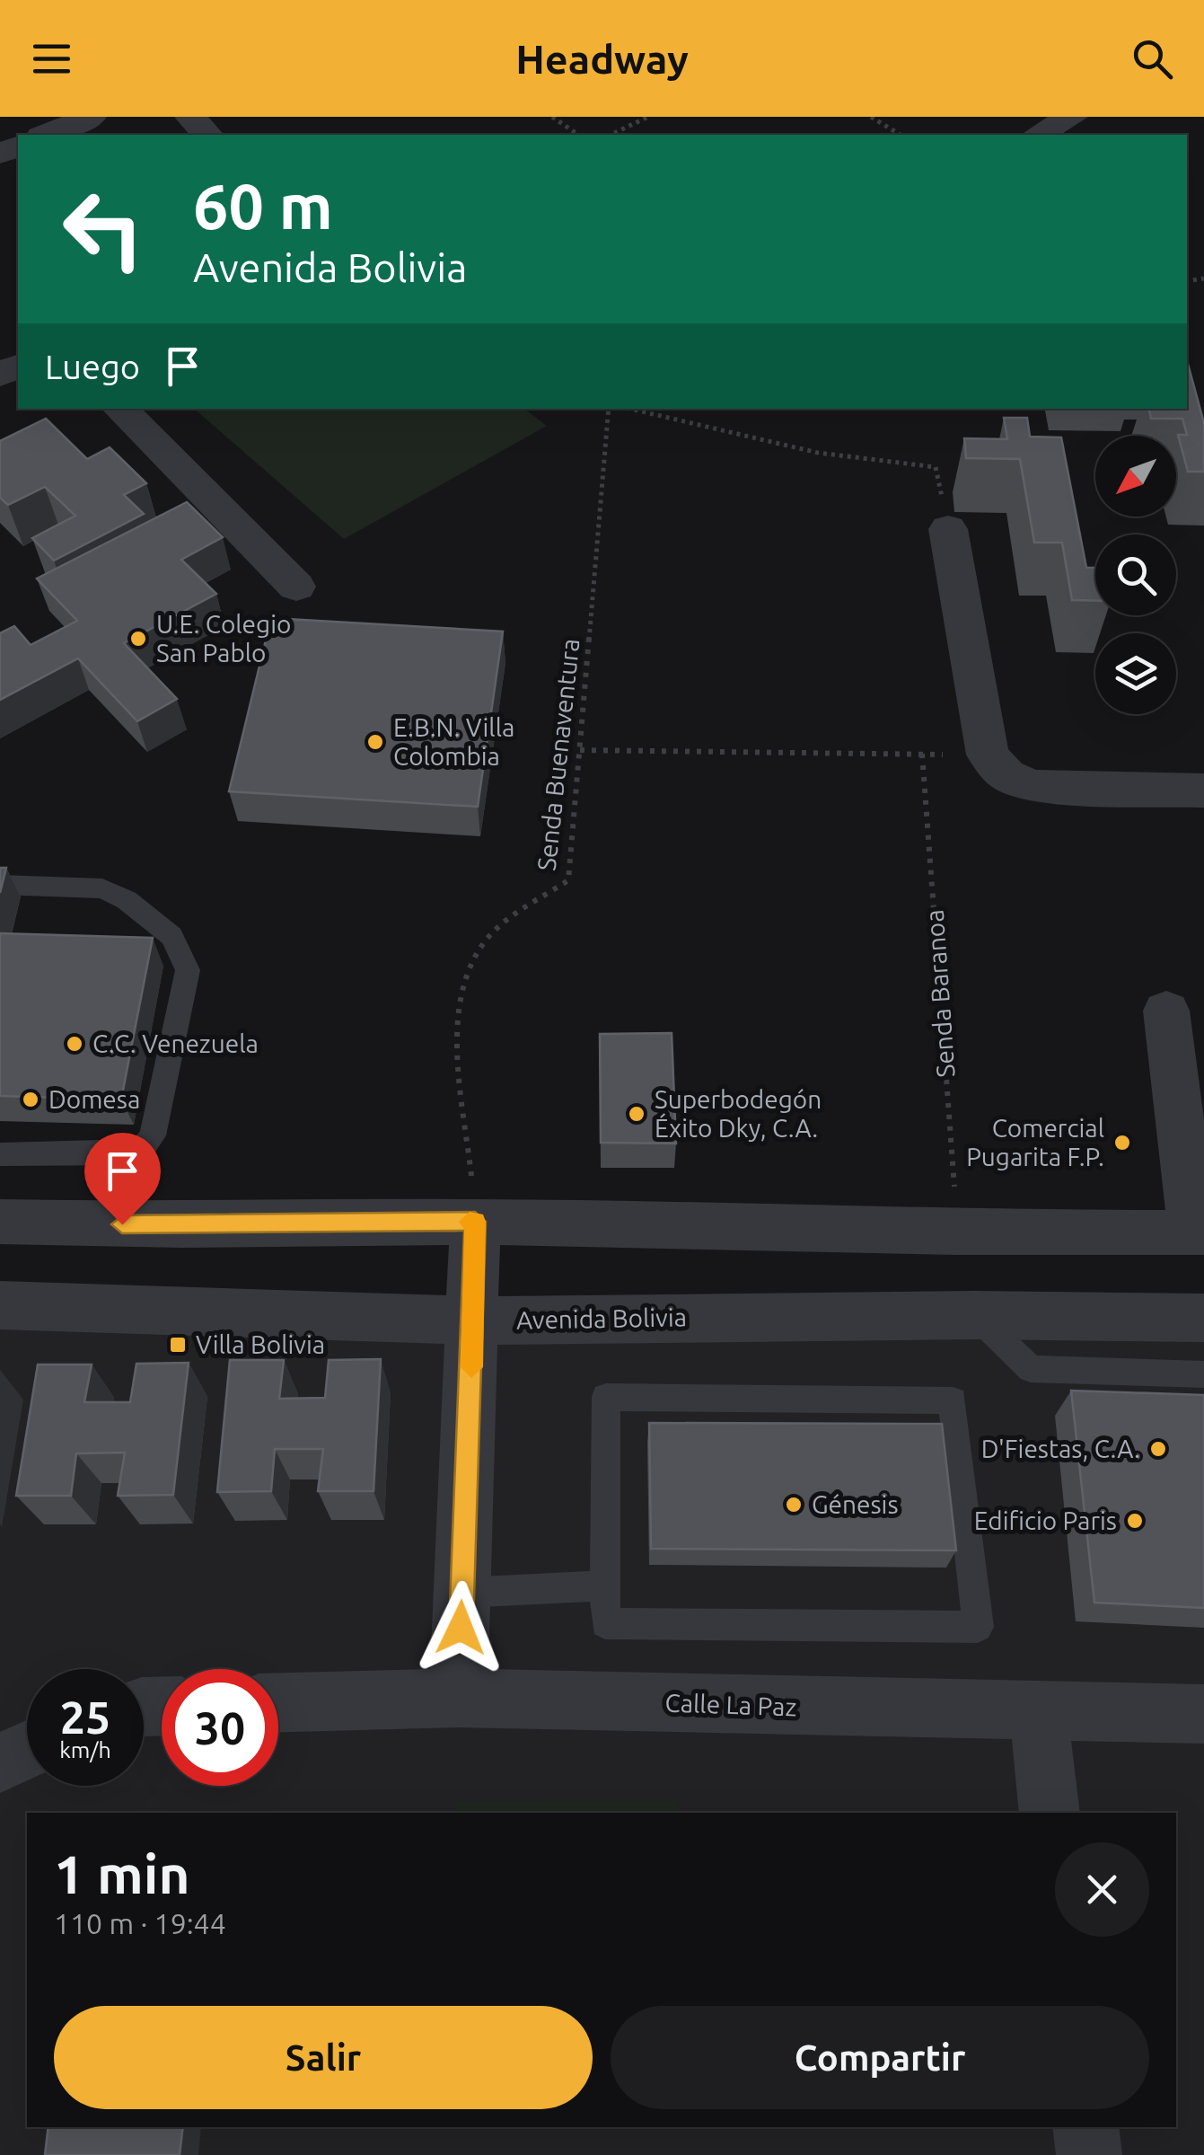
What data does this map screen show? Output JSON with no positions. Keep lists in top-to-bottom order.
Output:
{
  "streets": {
    "street": ["Avenida Bolivia", "Calle La Paz"],
    "path": ["Senda Buenaventura", "Senda Baranoa"]
  },
  "places": {
    "other": [
      "U.E. Colegio San Pablo",
      "E.B.N. Villa Colombia",
      "C.C. Venezuela",
      "Domesa",
      "Superbodegón Éxito Dky, C.A.",
      "Comercial Pugarita F.P.",
      "D'Fiestas, C.A.",
      "Génesis",
      "Edificio Paris"
    ],
    "transit": ["Villa Bolivia"]
  },
  "north": "bottom left",
  "page": {
    "header": "Headway",
    "turn": ["60 m", "Avenida Bolivia"],
    "then": "Luego",
    "speed": "25 km/h",
    "limit": "30",
    "heading": ["1 min", "110 m · 19:44"],
    "buttons": ["Salir", "Compartir"]
  }
}
